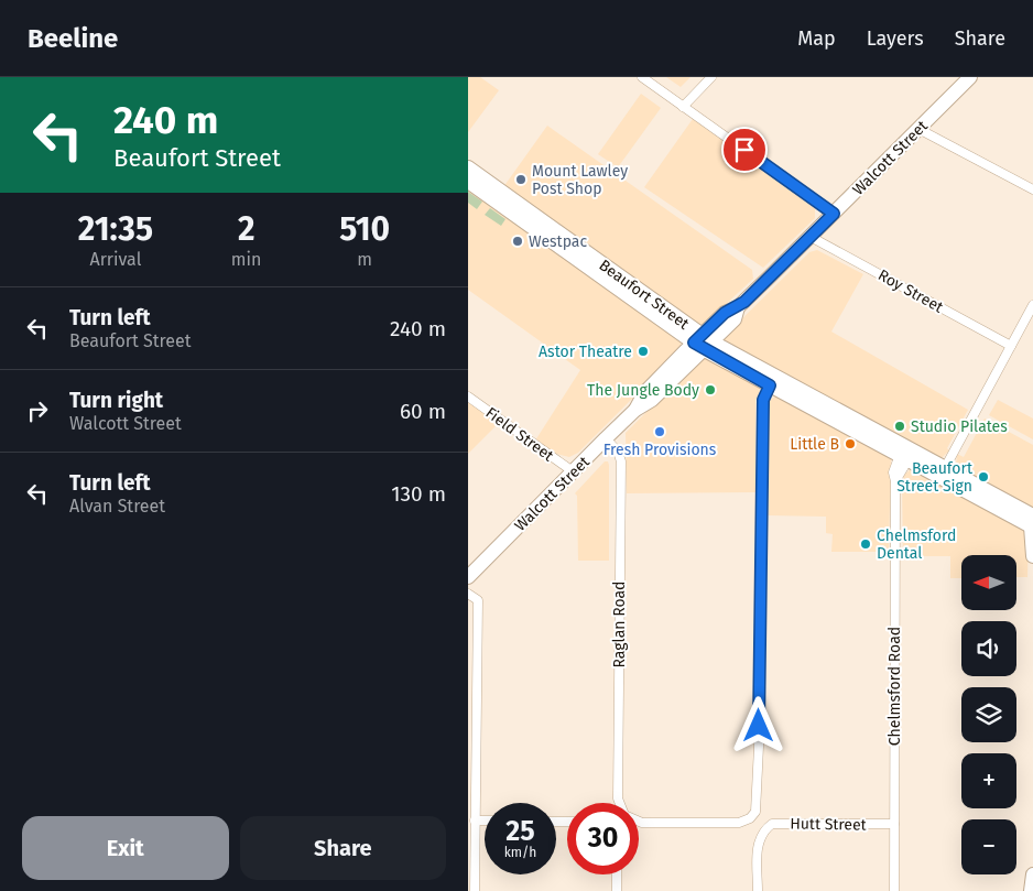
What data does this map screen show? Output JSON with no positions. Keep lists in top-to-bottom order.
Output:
{
  "streets": {
    "main road": ["Walcott Street", "Beaufort Street"],
    "street": [
      "Roy Street",
      "Field Street",
      "Raglan Road",
      "Chelmsford Road",
      "Hutt Street"
    ]
  },
  "crossings": [
    ["Walcott Street", "Roy Street"],
    ["Walcott Street", "Beaufort Street"],
    ["Walcott Street", "Field Street"],
    ["Walcott Street", "Raglan Road"],
    ["Beaufort Street", "Chelmsford Road"],
    ["Chelmsford Road", "Hutt Street"]
  ],
  "places": [
    "Mount Lawley Post Shop",
    "Westpac",
    "Astor Theatre",
    "The Jungle Body",
    "Studio Pilates",
    "Fresh Provisions",
    "Little B",
    "Beaufort Street Sign",
    "Chelmsford Dental"
  ],
  "north": "left",
  "page": {
    "header": "Beeline",
    "nav": ["Map", "Layers", "Share"],
    "turn": ["240 m", "Beaufort Street"],
    "eta": [
      "21:35",
      "Arrival",
      "2",
      "min",
      "510",
      "m"
    ],
    "list": [
      {
        "name": "Turn left",
        "note": "Beaufort Street",
        "value": "240 m"
      },
      {
        "name": "Turn right",
        "note": "Walcott Street",
        "value": "60 m"
      },
      {
        "name": "Turn left",
        "note": "Alvan Street",
        "value": "130 m"
      }
    ],
    "map_buttons": ["+", "−"],
    "speed": "25 km/h",
    "limit": "30",
    "buttons": ["Exit", "Share"]
  }
}
